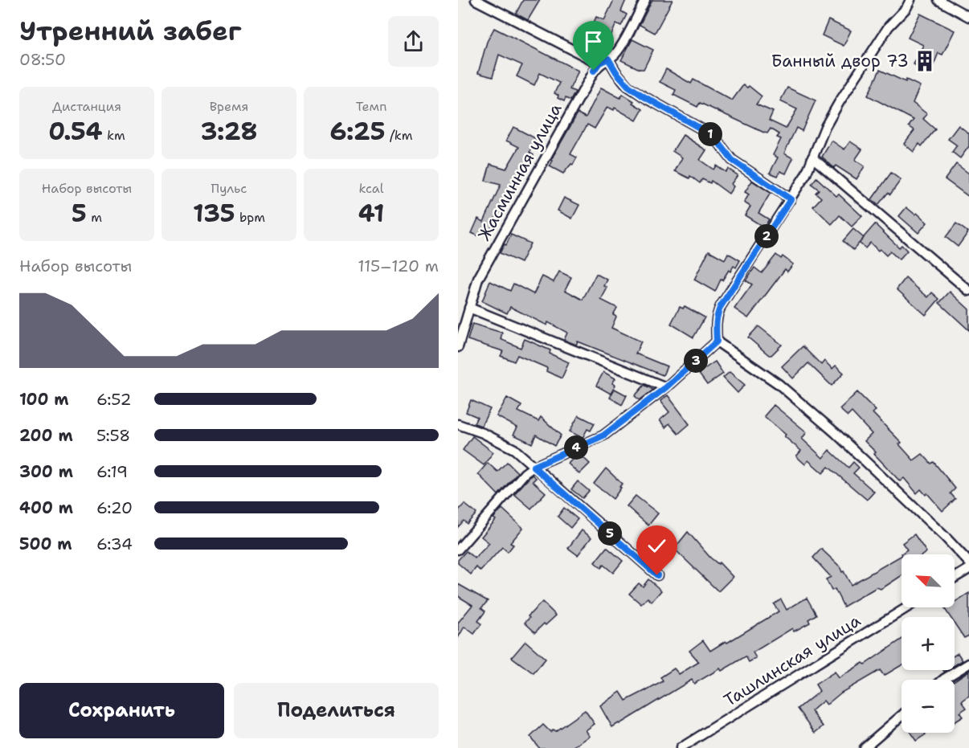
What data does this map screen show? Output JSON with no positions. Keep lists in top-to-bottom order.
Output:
{
  "streets": {
    "street": ["Жасминная улица", "Ташлинская улица"]
  },
  "places": {
    "building": ["Банный двор 73"]
  },
  "north": "top left",
  "page": {
    "heading": ["Утренний забег", "08:50"],
    "stats": [
      ["Дистанция", "0.54 km"],
      ["Время", "3:28"],
      ["Темп", "6:25 /km"],
      ["Набор высоты", "5 m"],
      ["Пульс", "135 bpm"],
      ["kcal", "41"]
    ],
    "pins": [
      "1",
      "2",
      "3",
      "4",
      "5"
    ],
    "chart": ["Набор высоты", "115–120 m"],
    "list": [
      {
        "name": "100 m",
        "note": "6:52"
      },
      {
        "name": "200 m",
        "note": "5:58"
      },
      {
        "name": "300 m",
        "note": "6:19"
      },
      {
        "name": "400 m",
        "note": "6:20"
      },
      {
        "name": "500 m",
        "note": "6:34"
      }
    ],
    "map_buttons": ["+", "−"],
    "buttons": ["Сохранить", "Поделиться"]
  }
}
